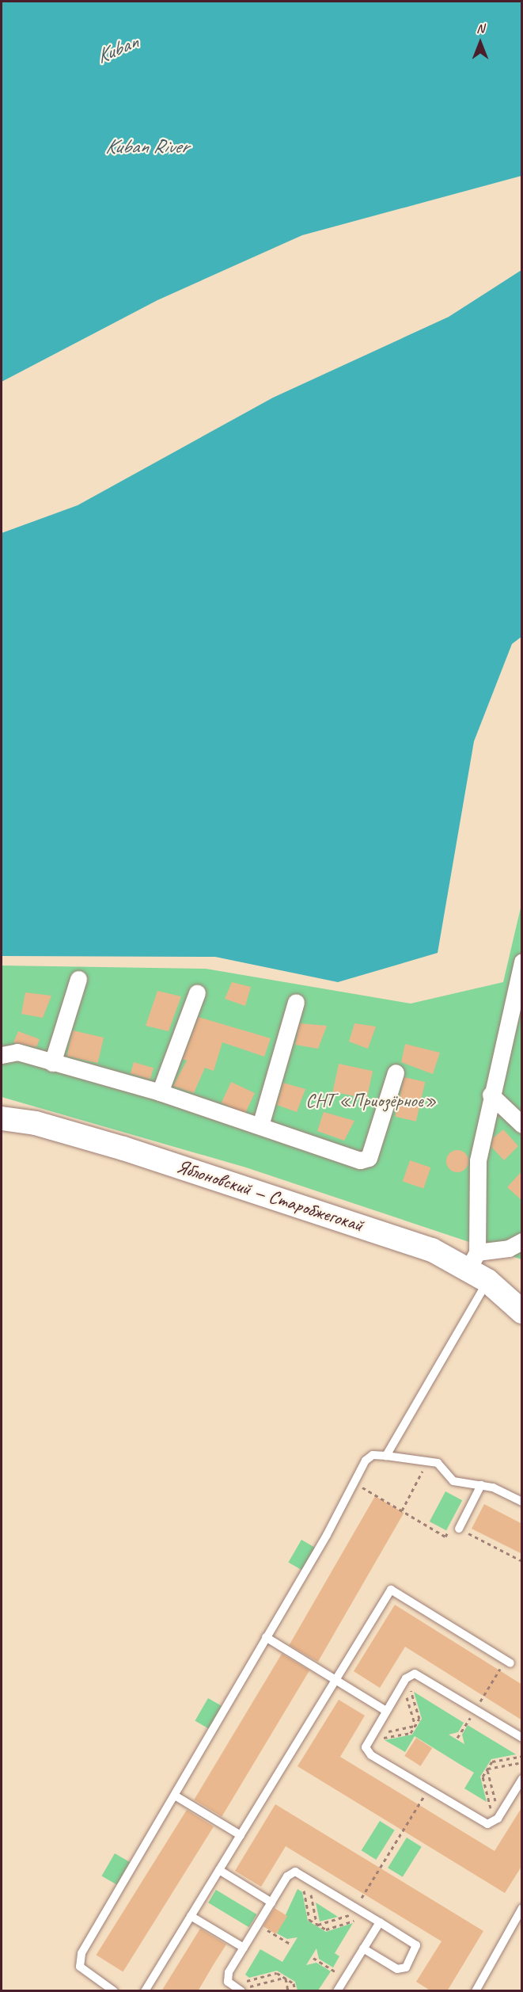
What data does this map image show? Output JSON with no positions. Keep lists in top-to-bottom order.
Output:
{
  "streets": {
    "street": ["Яблоновский — Старобжегокай"]
  },
  "water": ["Kuban", "Kuban River"],
  "parks": ["СНТ «Приозёрное»"],
  "north": "top"
}
